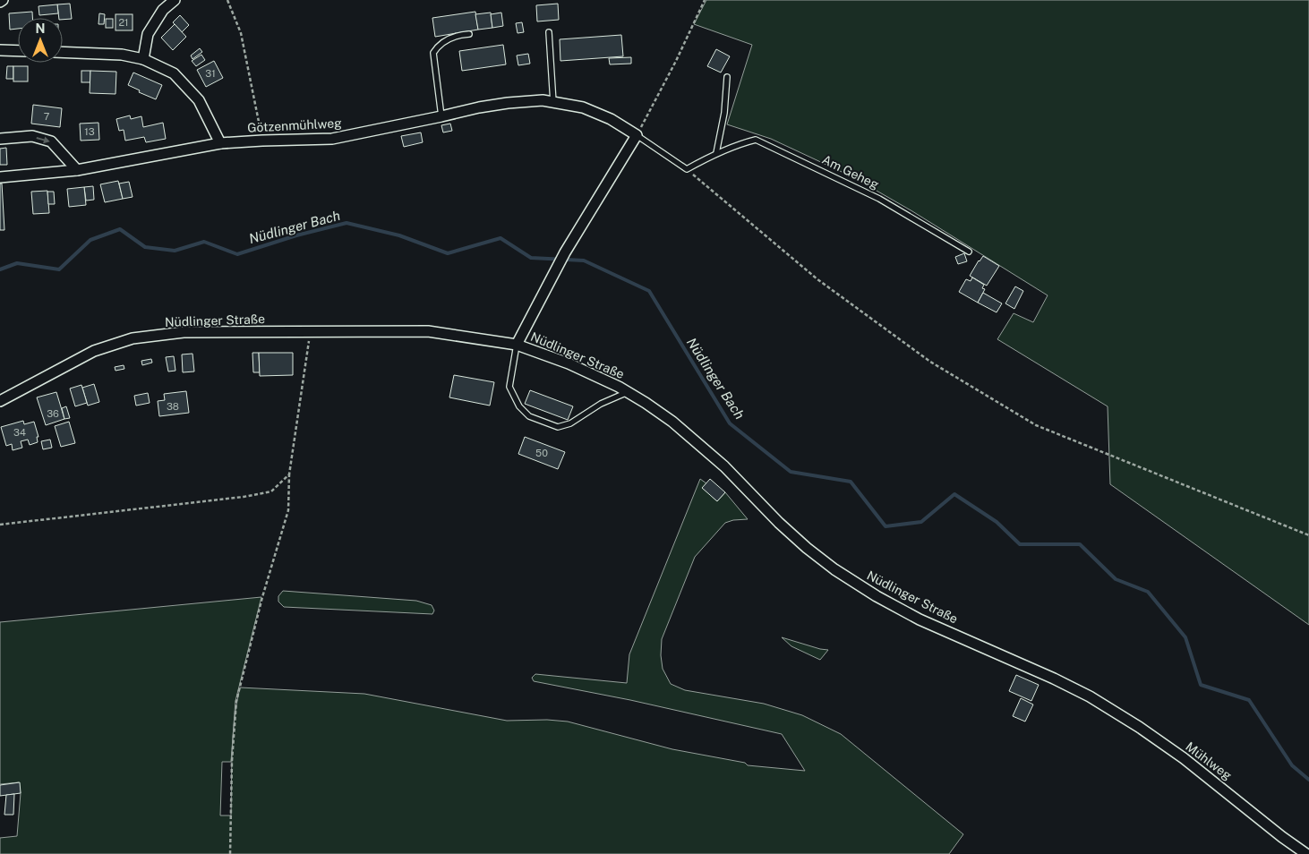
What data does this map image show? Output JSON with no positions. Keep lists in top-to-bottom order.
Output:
{
  "streets": {
    "street": ["Götzenmühlweg", "Nüdlinger Straße", "Mühlweg"],
    "lane": ["Am Geheg"]
  },
  "crossings": [
    ["Nüdlinger Straße", "Mühlweg"]
  ],
  "water": ["Nüdlinger Bach"],
  "house_numbers": [
    "21",
    "31",
    "7",
    "13",
    "38",
    "36",
    "34",
    "50"
  ],
  "north": "top"
}
